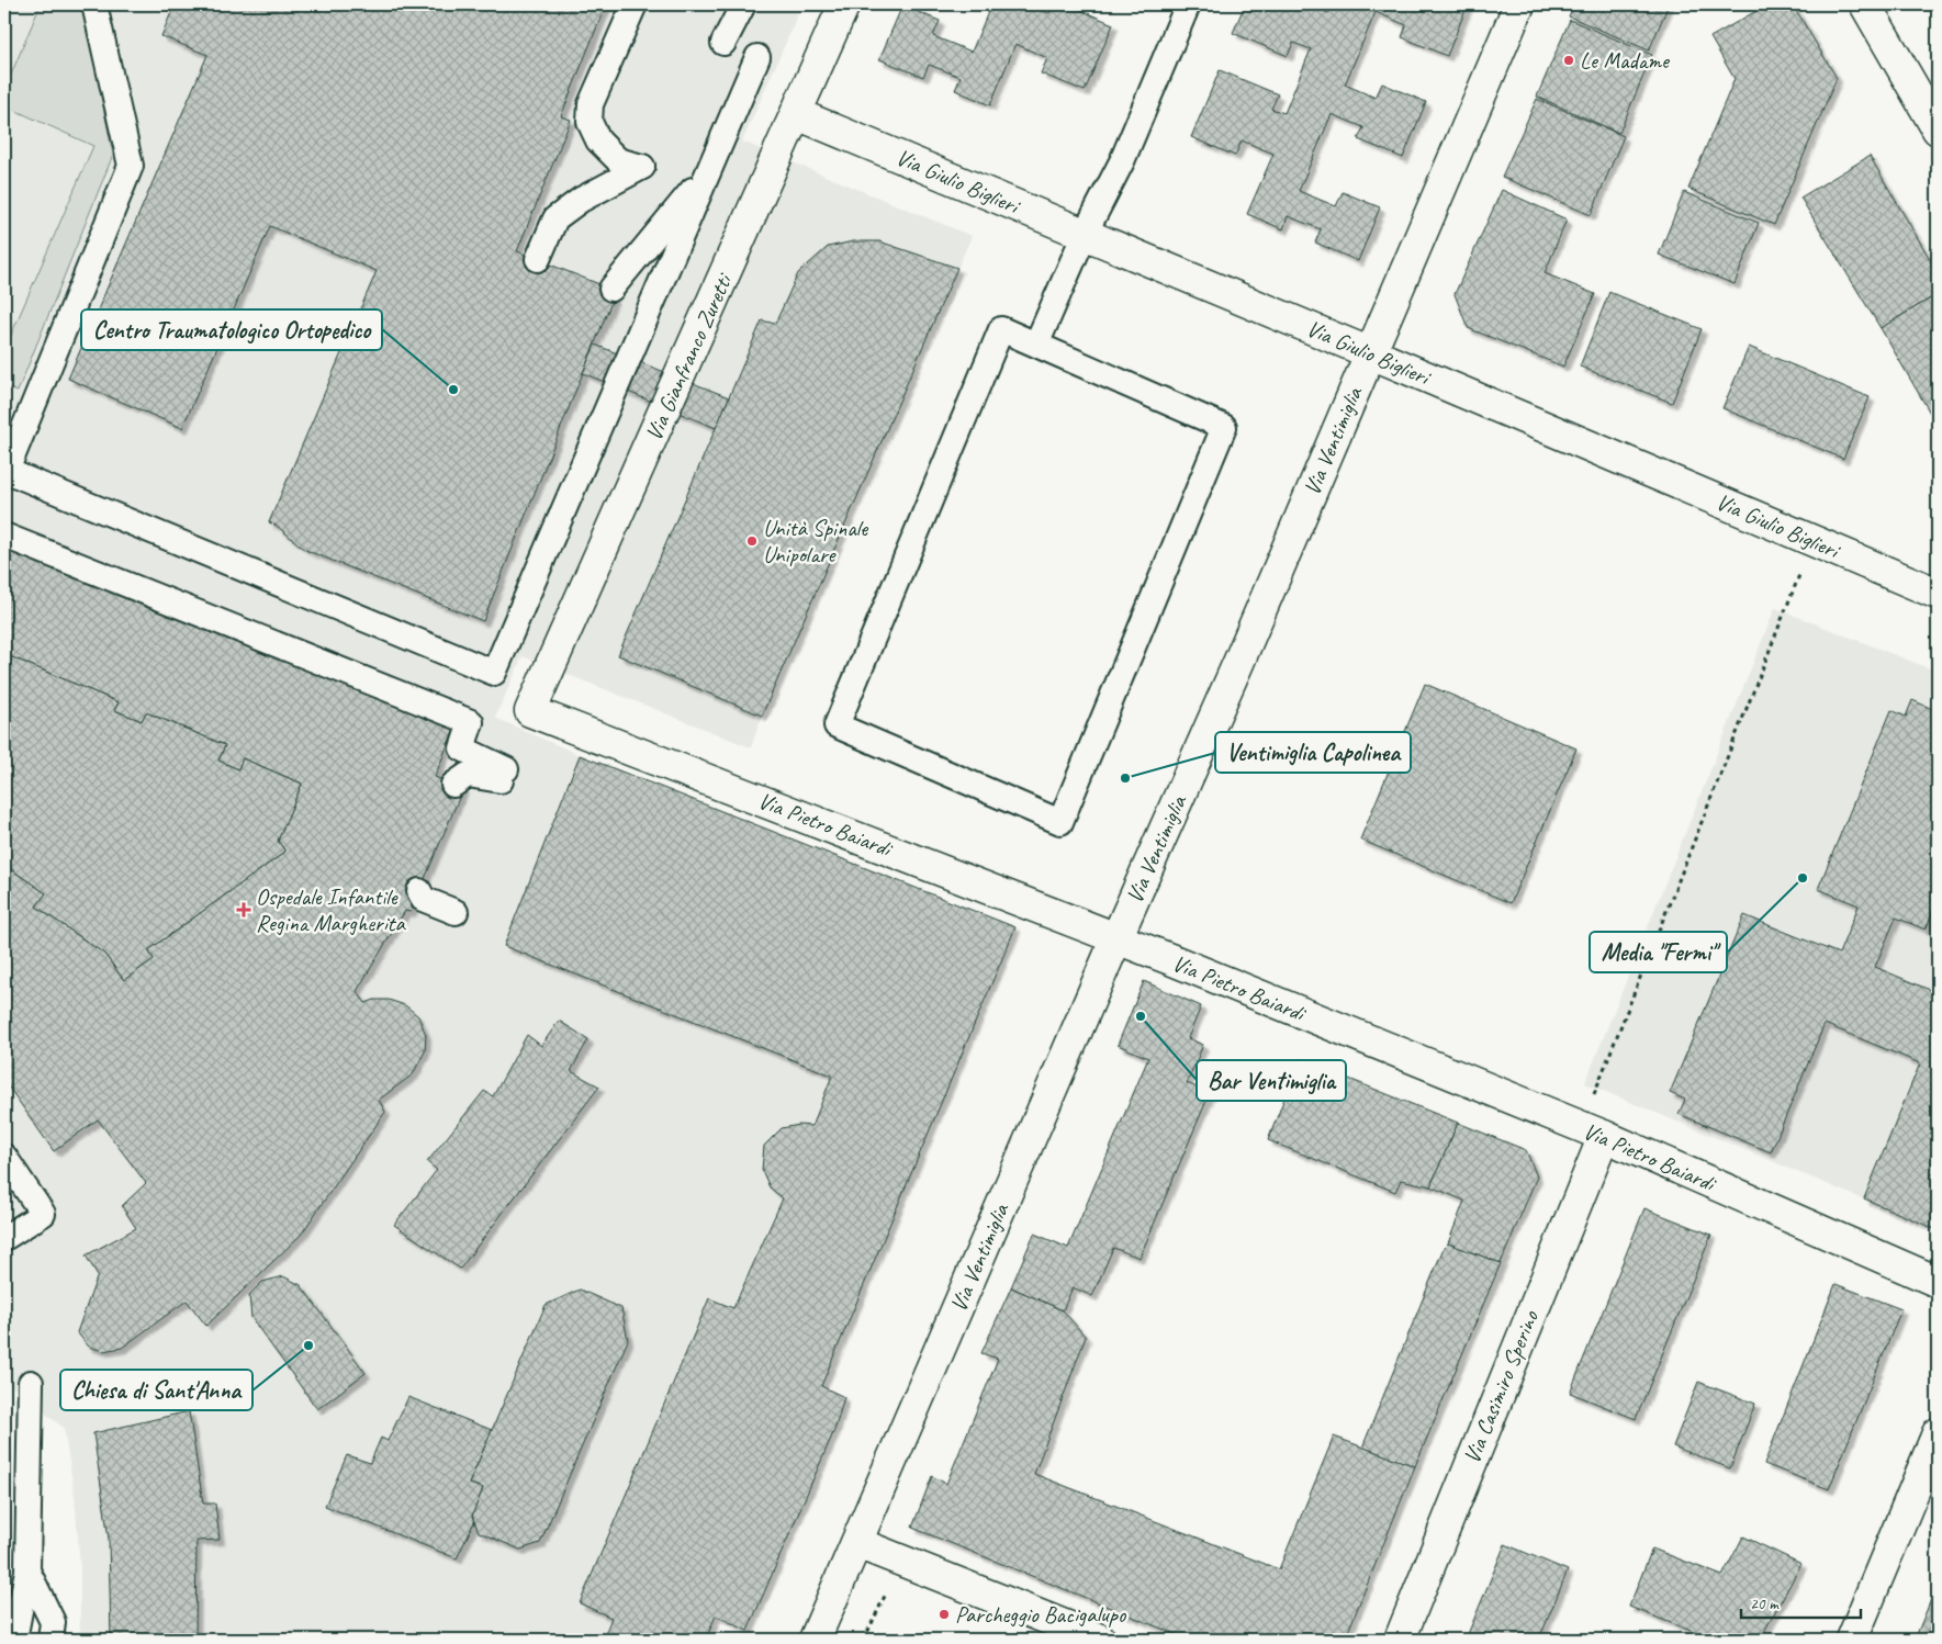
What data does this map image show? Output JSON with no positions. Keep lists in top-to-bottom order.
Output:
{
  "streets": {
    "street": [
      "Via Giulio Biglieri",
      "Via Gianfranco Zuretti",
      "Via Ventimiglia",
      "Via Pietro Baiardi",
      "Via Casimiro Sperino"
    ]
  },
  "crossings": [
    ["Via Giulio Biglieri", "Via Gianfranco Zuretti"],
    ["Via Giulio Biglieri", "Via Ventimiglia"],
    ["Via Gianfranco Zuretti", "Via Pietro Baiardi"],
    ["Via Ventimiglia", "Via Pietro Baiardi"],
    ["Via Pietro Baiardi", "Via Casimiro Sperino"]
  ],
  "places": {
    "other": [
      "Le Madame",
      "Centro Traumatologico Ortopedico",
      "Unità Spinale Unipolare",
      "Ventimiglia Capolinea",
      "Media \"Fermi\"",
      "Bar Ventimiglia",
      "Chiesa di Sant'Anna",
      "Parcheggio Bacigalupo"
    ],
    "health": ["Ospedale Infantile Regina Margherita"]
  },
  "scale_bar": "20 m"
}
